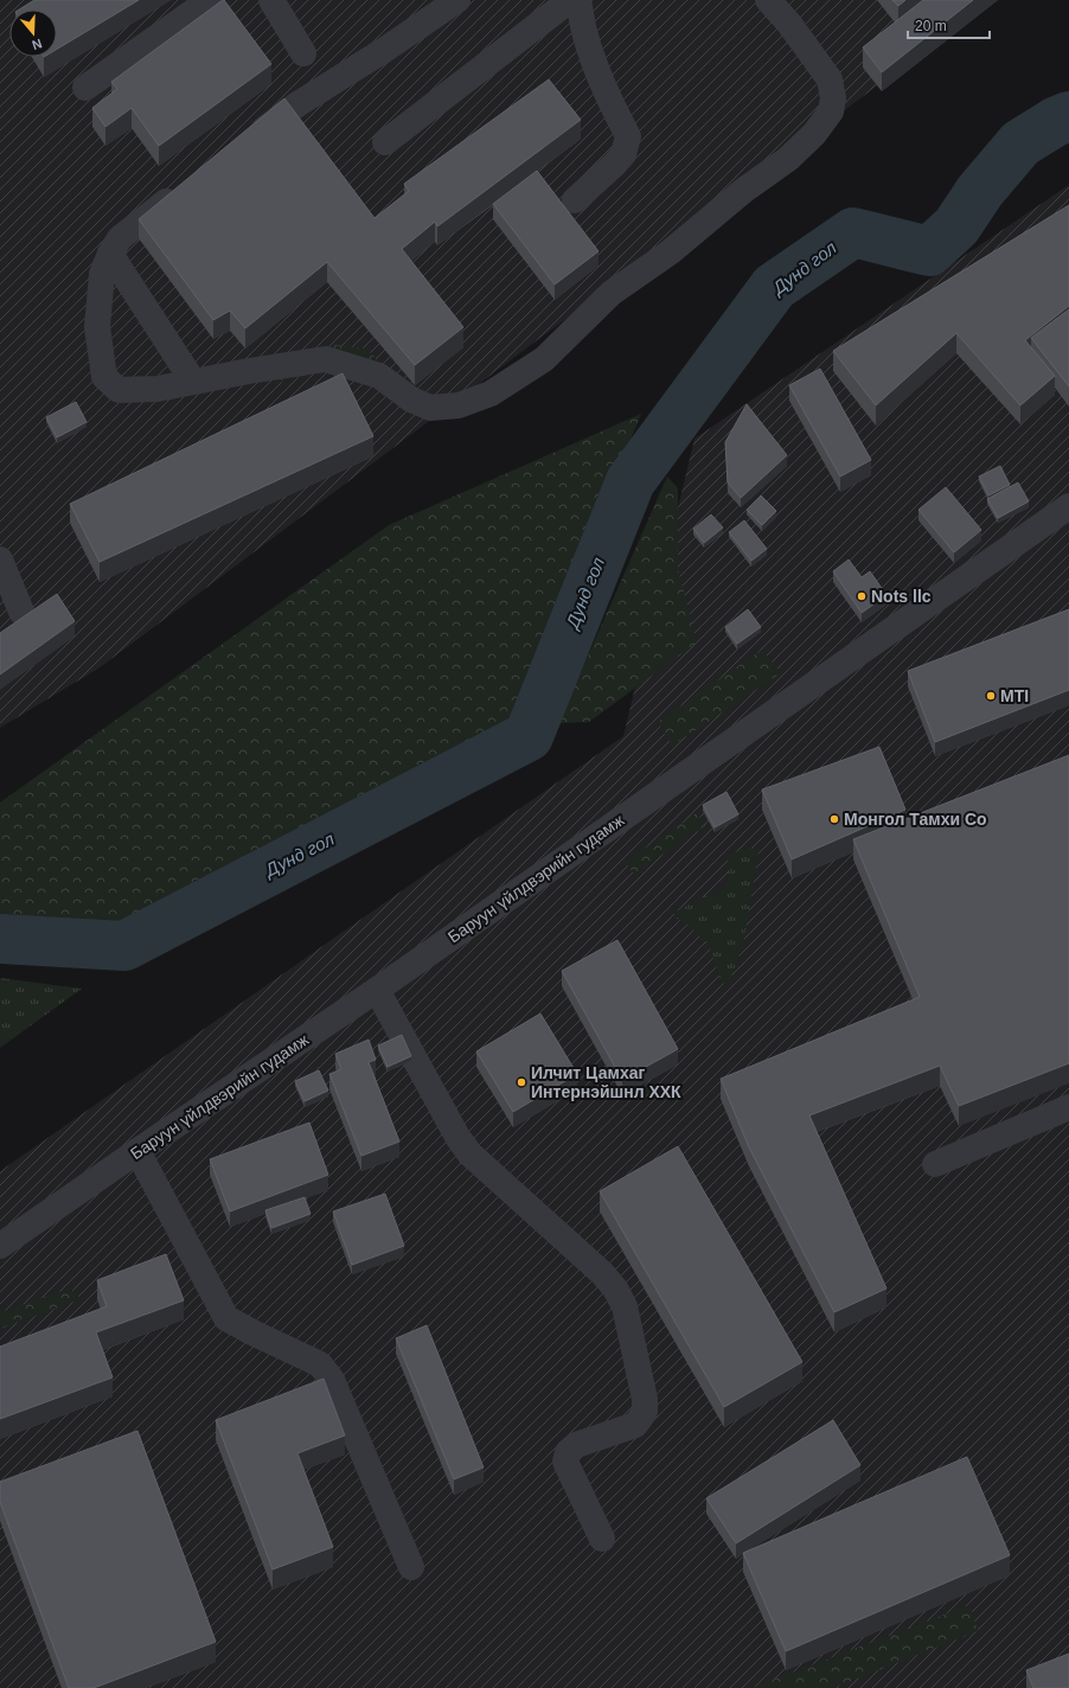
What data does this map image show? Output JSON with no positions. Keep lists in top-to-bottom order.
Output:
{
  "streets": {
    "street": ["Баруун үйлдвэрийн гудамж"]
  },
  "water": ["Дунд гол"],
  "places": [
    "Nots llc",
    "MTI",
    "Монгол Тамхи Со",
    "Илчит Цамхаг Интернэйшнл ХХК"
  ],
  "scale_bar": "20 m",
  "north": "bottom"
}
